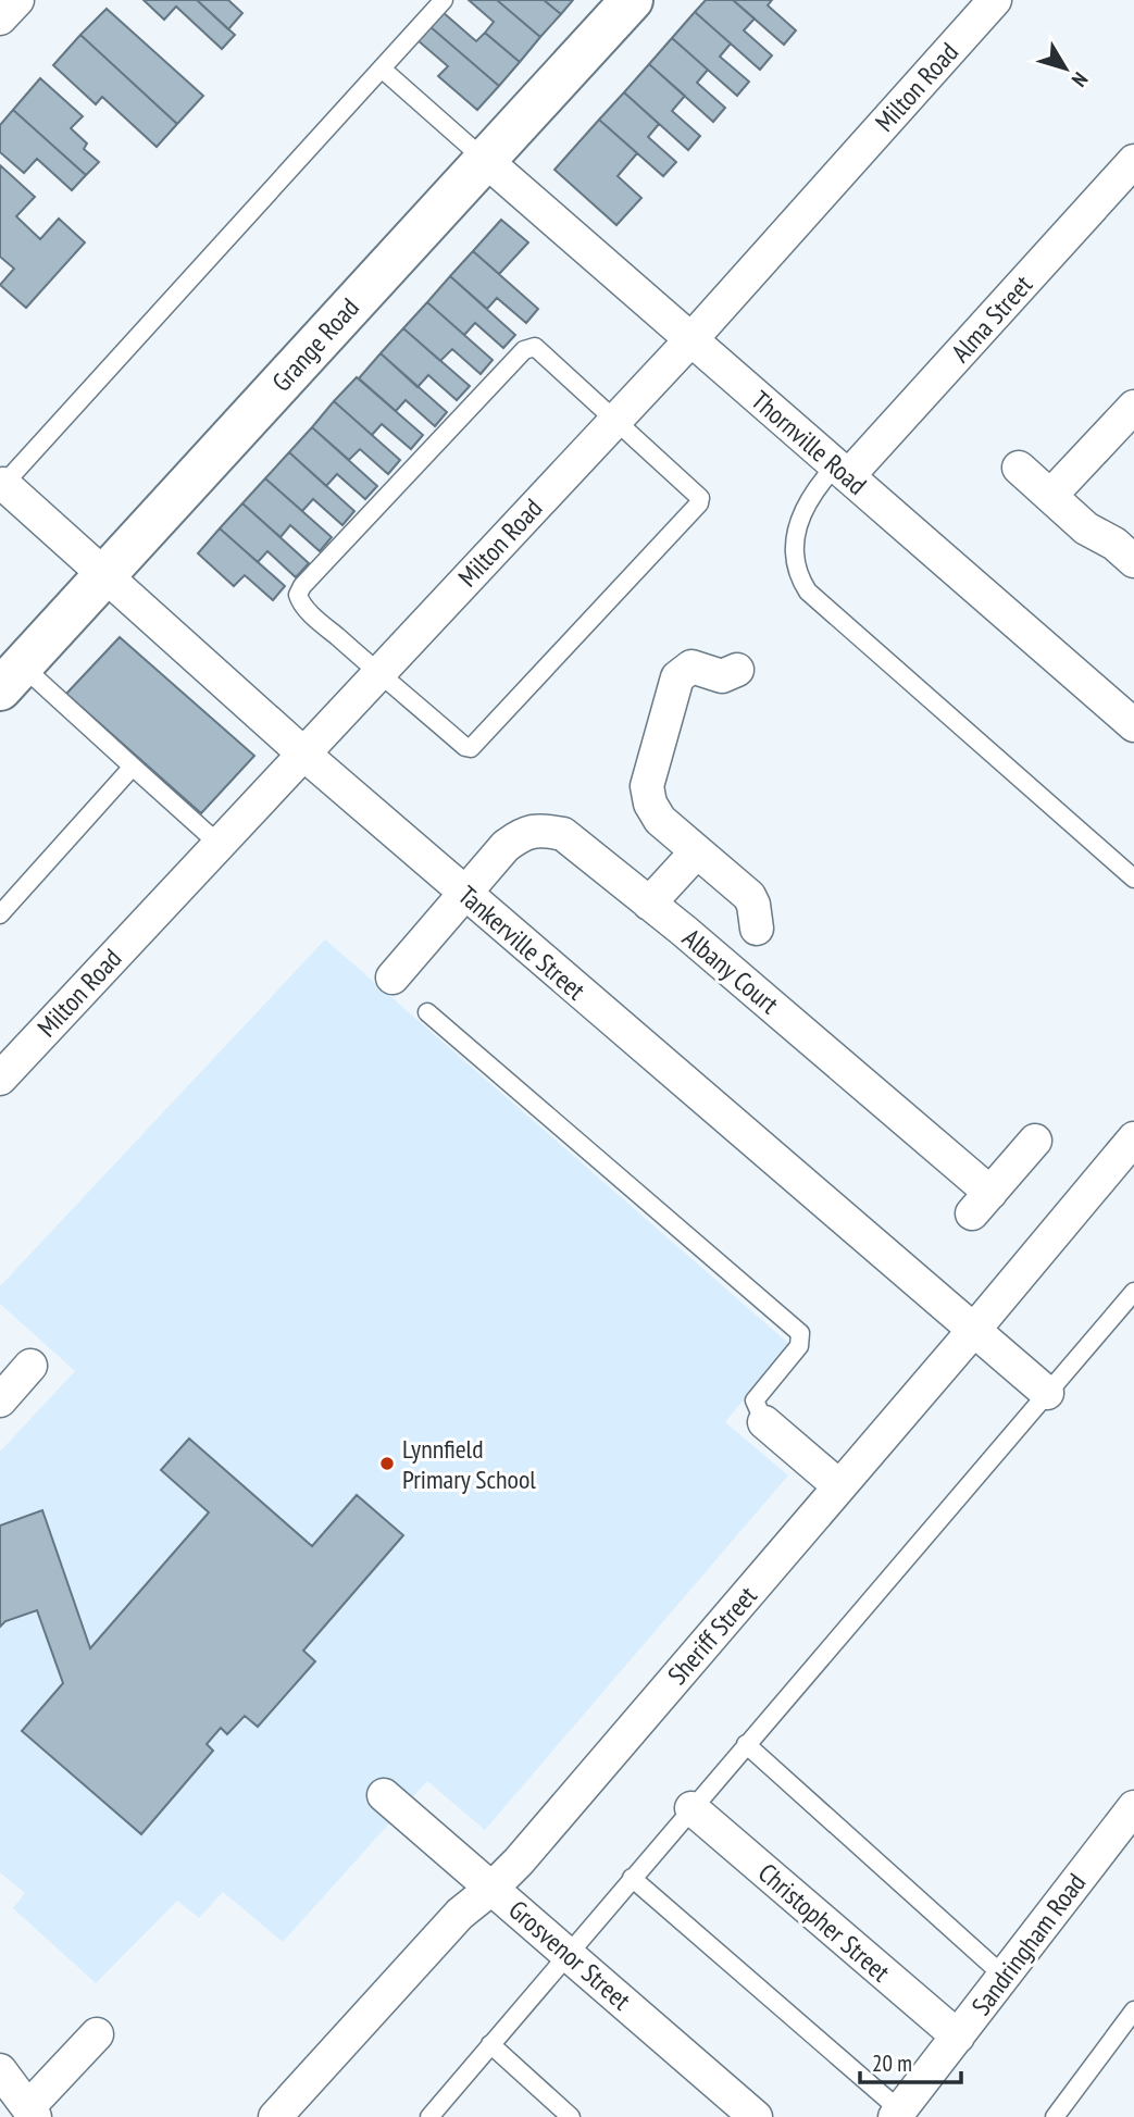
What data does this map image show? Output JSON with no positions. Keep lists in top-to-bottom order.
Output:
{
  "streets": {
    "street": [
      "Milton Road",
      "Alma Street",
      "Grange Road",
      "Thornville Road",
      "Tankerville Street",
      "Albany Court",
      "Sheriff Street",
      "Christopher Street",
      "Sandringham Road",
      "Grosvenor Street"
    ]
  },
  "crossings": [
    ["Milton Road", "Thornville Road"],
    ["Milton Road", "Tankerville Street"],
    ["Alma Street", "Thornville Road"],
    ["Grange Road", "Thornville Road"],
    ["Grange Road", "Tankerville Street"],
    ["Tankerville Street", "Albany Court"],
    ["Tankerville Street", "Sheriff Street"],
    ["Sheriff Street", "Grosvenor Street"],
    ["Christopher Street", "Sandringham Road"]
  ],
  "places": ["Lynnfield Primary School"],
  "scale_bar": "20 m",
  "north": "bottom right"
}
